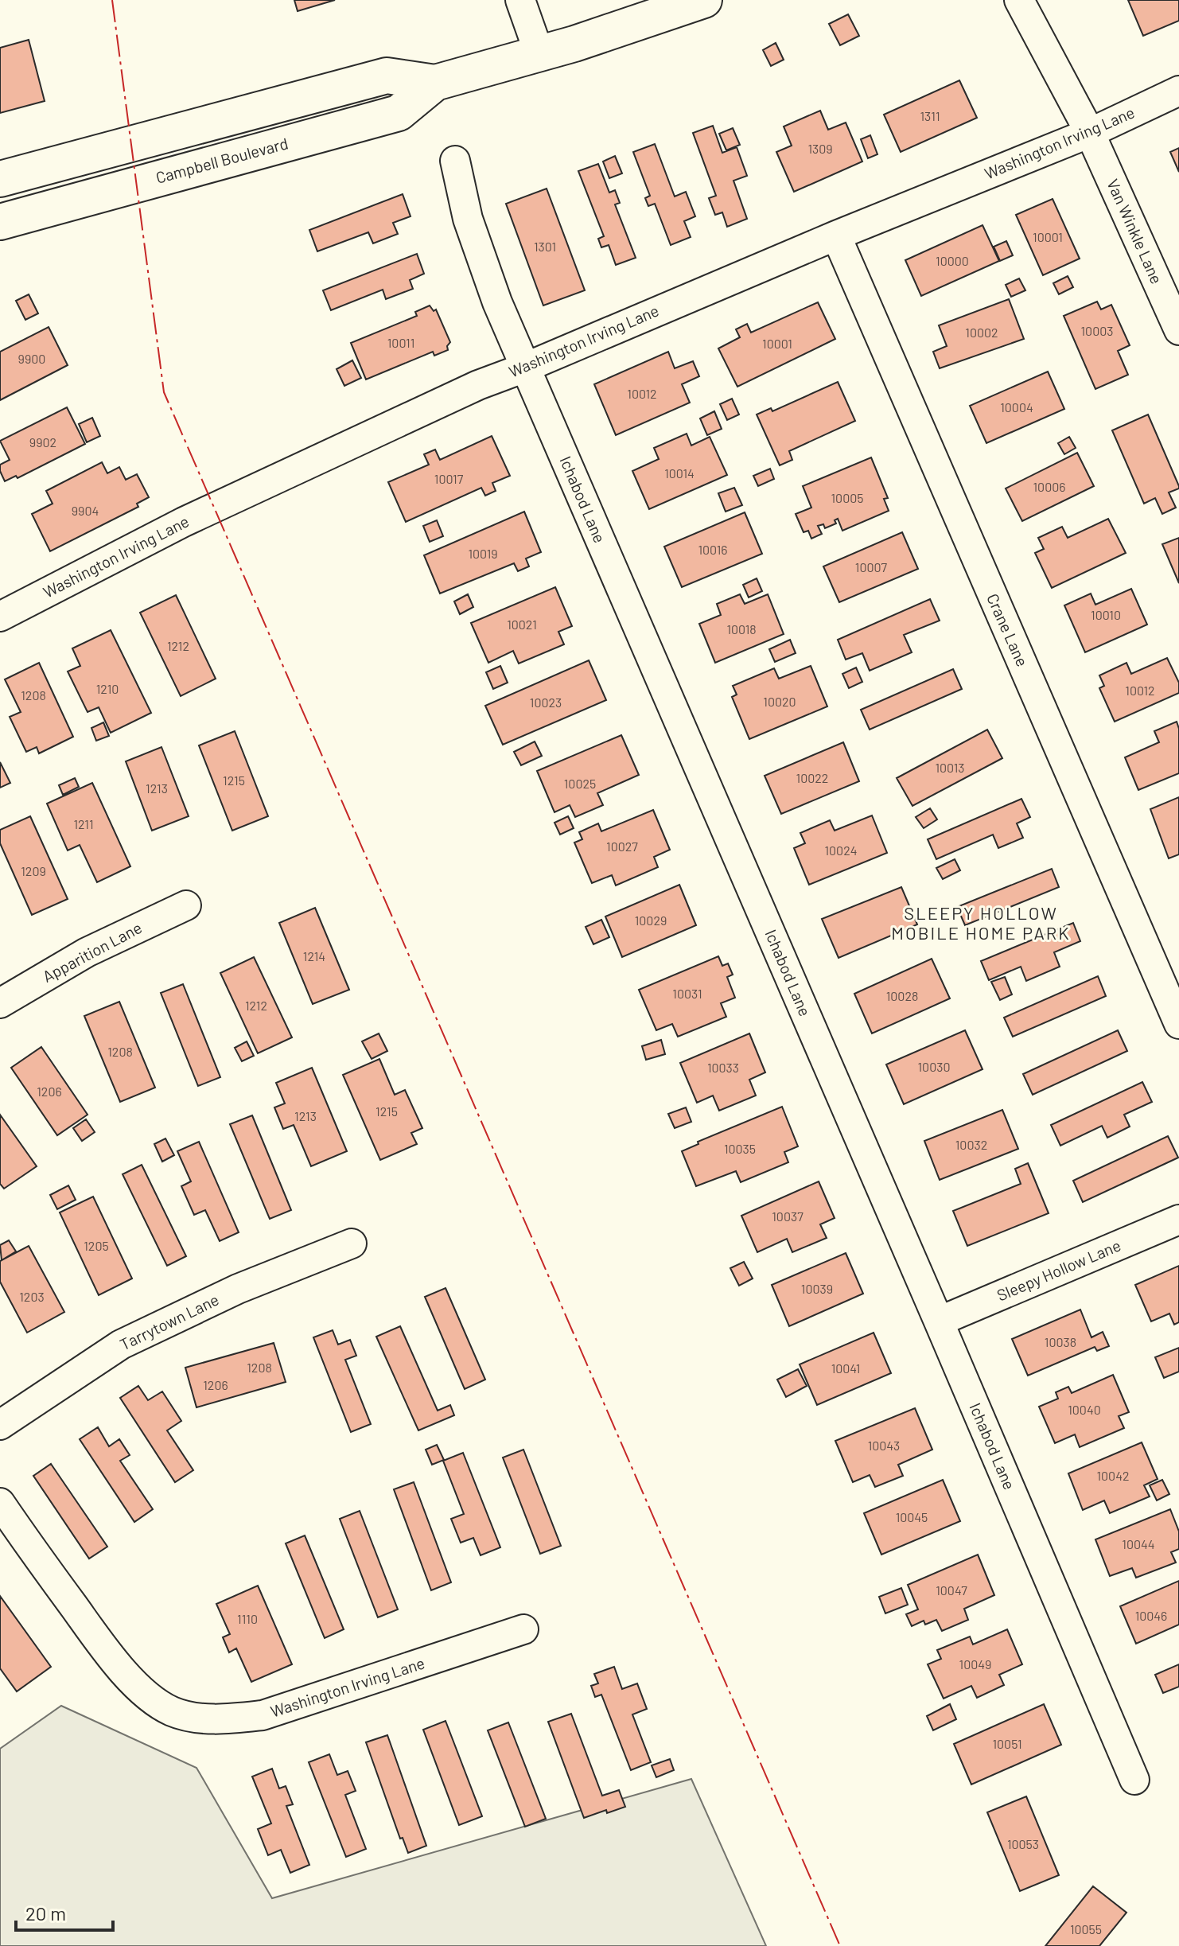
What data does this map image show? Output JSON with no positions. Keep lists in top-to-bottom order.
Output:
{
  "streets": {
    "street": [
      "Washington Irving Lane",
      "Campbell Boulevard",
      "Van Winkle Lane",
      "Ichabod Lane",
      "Crane Lane",
      "Apparition Lane",
      "Sleepy Hollow Lane",
      "Tarrytown Lane"
    ]
  },
  "crossings": [
    ["Washington Irving Lane", "Van Winkle Lane"],
    ["Washington Irving Lane", "Ichabod Lane"],
    ["Washington Irving Lane", "Crane Lane"],
    ["Ichabod Lane", "Sleepy Hollow Lane"]
  ],
  "districts": ["SLEEPY HOLLOW MOBILE HOME PARK"],
  "house_numbers": [
    "1311",
    "1309",
    "10001",
    "1301",
    "10000",
    "10003",
    "10002",
    "10011",
    "10001",
    "9900",
    "10012",
    "10004",
    "9902",
    "10014",
    "10017",
    "10006",
    "10005",
    "9904",
    "10016",
    "10019",
    "10007",
    "10010",
    "10021",
    "10018",
    "1212",
    "1210",
    "10012",
    "1208",
    "10020",
    "10023",
    "10013",
    "10022",
    "1215",
    "10025",
    "1213",
    "1211",
    "10027",
    "10024",
    "1209",
    "10029",
    "1214",
    "10031",
    "10028",
    "1212",
    "1208",
    "10030",
    "10033",
    "1206",
    "1215",
    "1213",
    "10032",
    "10035",
    "10037",
    "1205",
    "10039",
    "1203",
    "10038",
    "1208",
    "10041",
    "1206",
    "10040",
    "10043",
    "10042",
    "10045",
    "10044",
    "10047",
    "10046",
    "1110",
    "10049",
    "10051",
    "10053",
    "10055"
  ],
  "scale_bar": "20 m"
}
